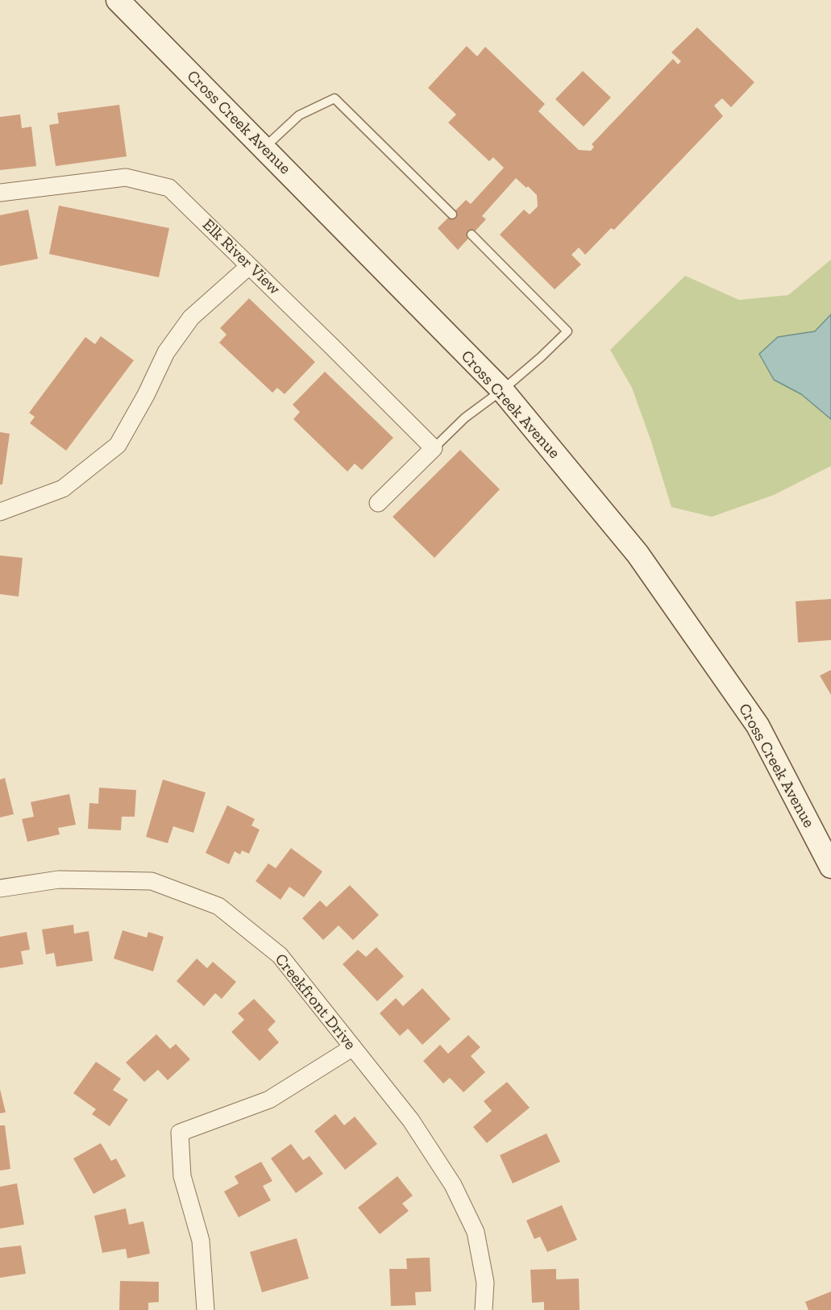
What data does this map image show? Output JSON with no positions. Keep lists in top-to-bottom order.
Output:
{
  "streets": {
    "street": ["Cross Creek Avenue", "Elk River View", "Creekfront Drive"]
  }
}
